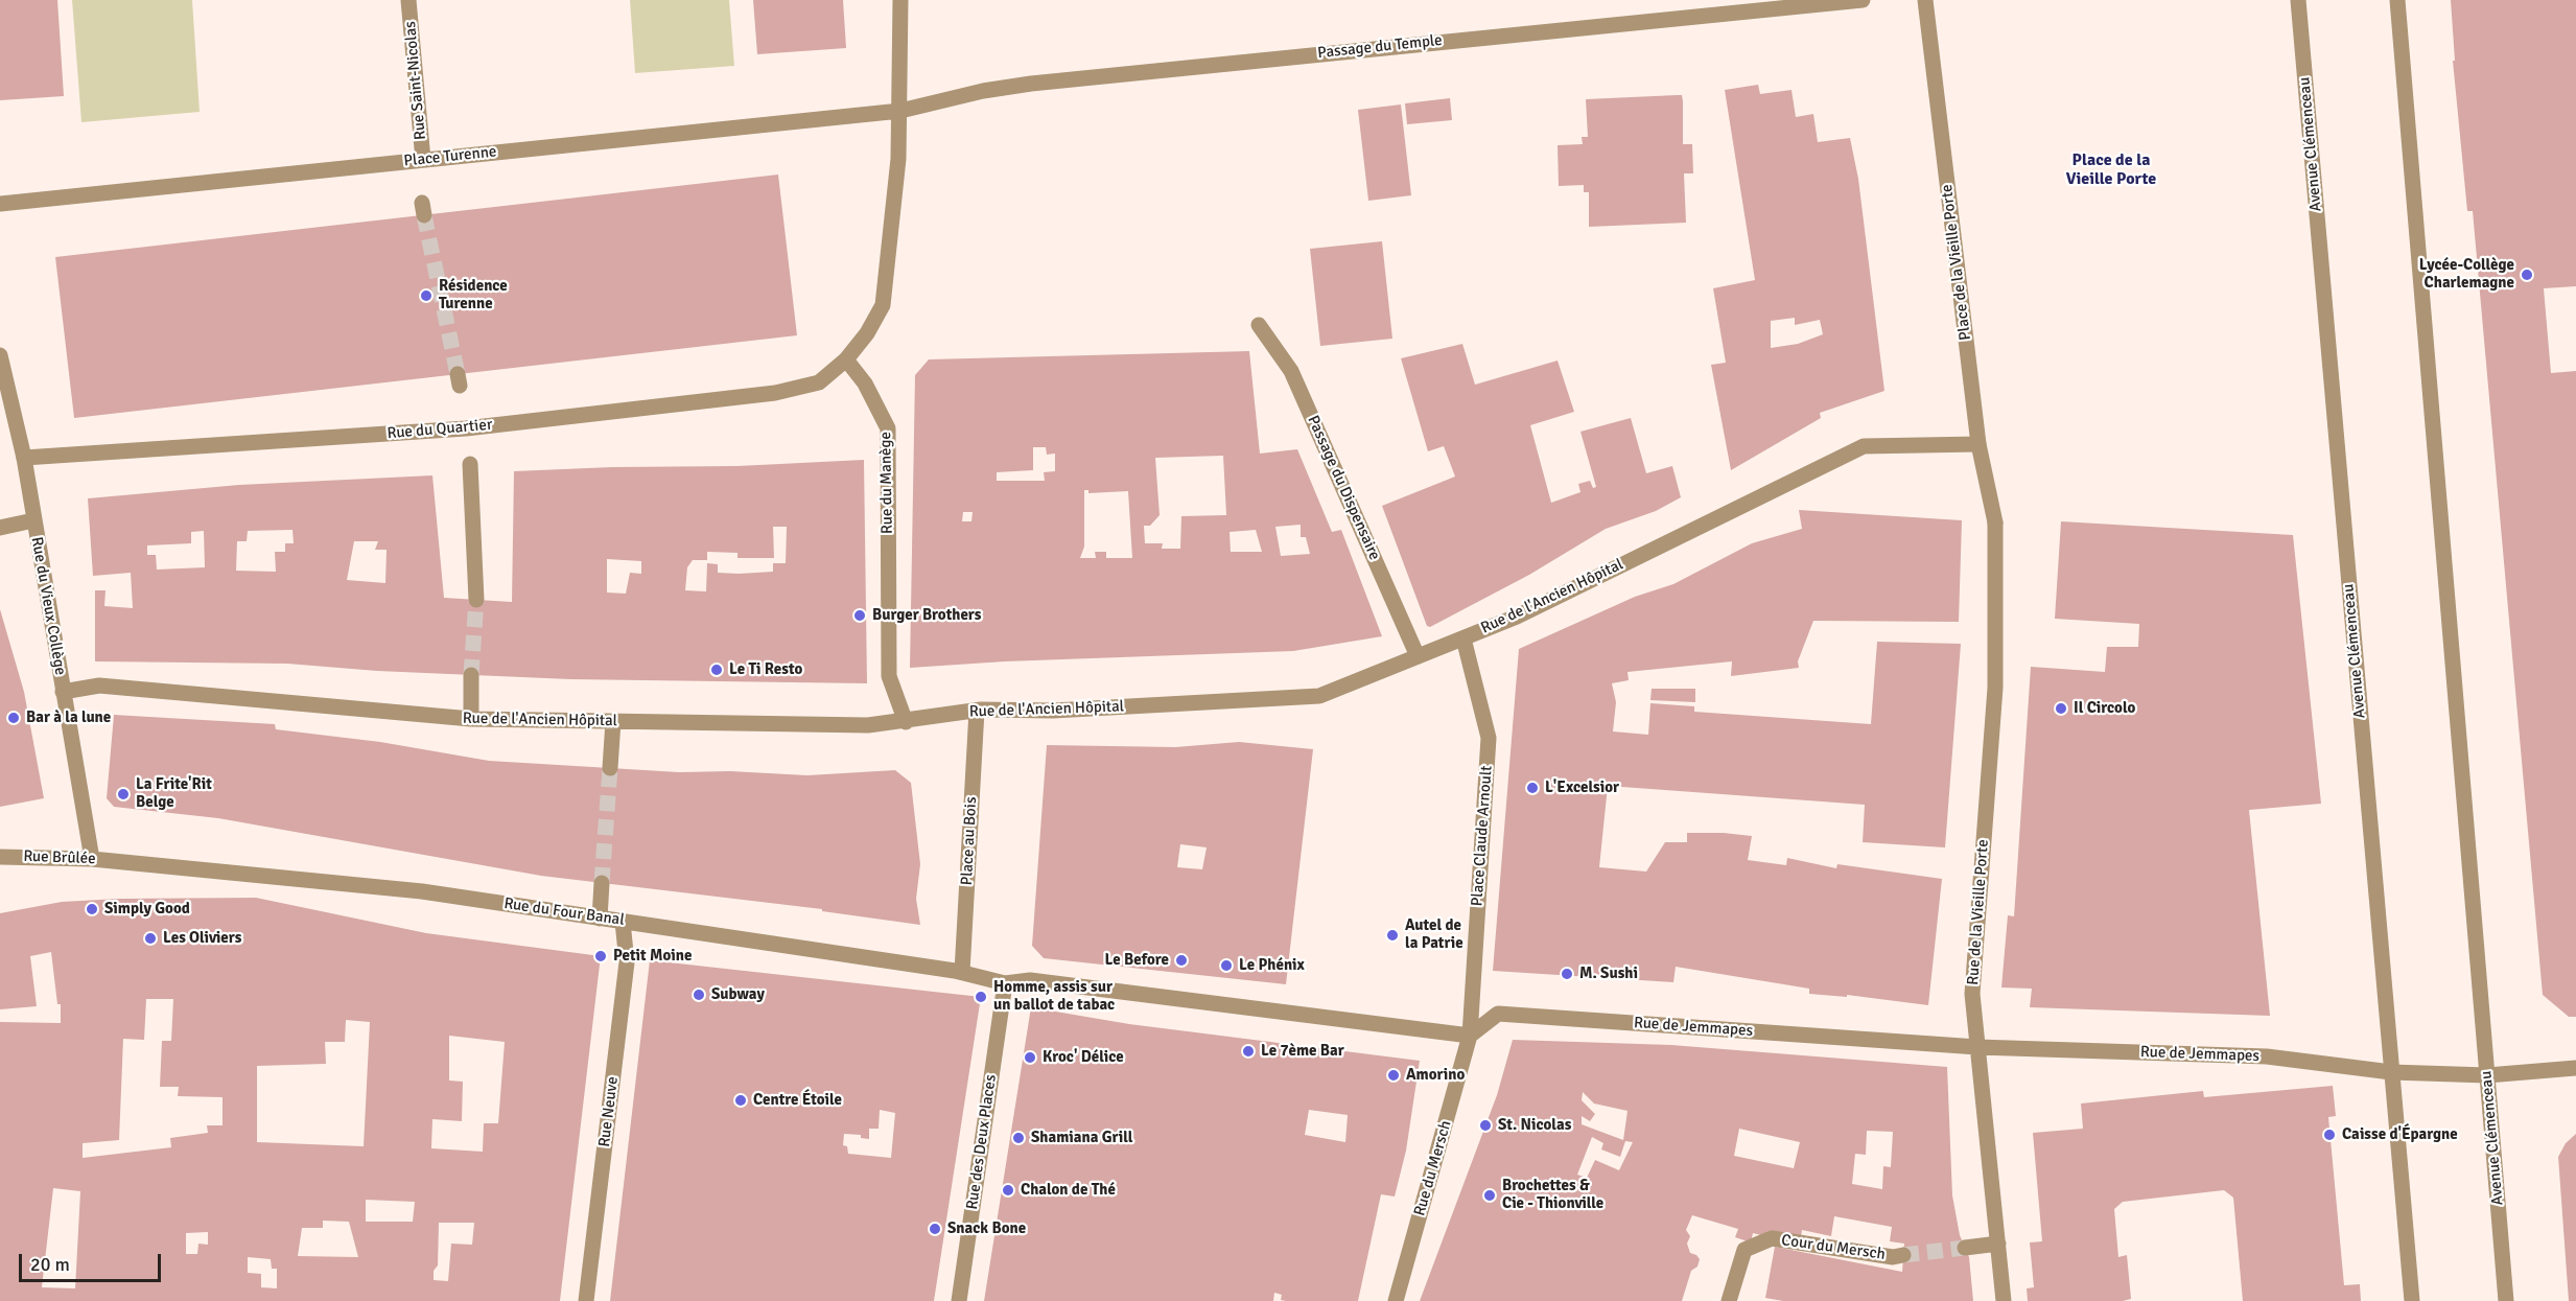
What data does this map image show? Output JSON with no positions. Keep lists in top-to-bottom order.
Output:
{
  "streets": {
    "street": [
      "Passage du Temple",
      "Rue Saint-Nicolas",
      "Avenue Clémenceau",
      "Place Turenne",
      "Place de la Vieille Porte",
      "Rue du Quartier",
      "Rue du Manège",
      "Passage du Dispensaire",
      "Rue de l'Ancien Hôpital",
      "Rue du Vieux Collège",
      "Place Claude Arnoult",
      "Place au Bois",
      "Rue Brûlée",
      "Rue du Four Banal",
      "Rue de la Vieille Porte",
      "Rue de Jemmapes",
      "Rue Neuve",
      "Rue des Deux Places",
      "Rue du Mersch",
      "Cour du Mersch"
    ]
  },
  "crossings": [
    ["Passage du Temple", "Place Turenne"],
    ["Rue Saint-Nicolas", "Place Turenne"],
    ["Avenue Clémenceau", "Rue de Jemmapes"],
    ["Place de la Vieille Porte", "Rue de l'Ancien Hôpital"],
    ["Place de la Vieille Porte", "Rue de la Vieille Porte"],
    ["Rue du Quartier", "Rue du Manège"],
    ["Rue du Quartier", "Rue du Vieux Collège"],
    ["Rue du Manège", "Rue de l'Ancien Hôpital"],
    ["Passage du Dispensaire", "Rue de l'Ancien Hôpital"],
    ["Rue de l'Ancien Hôpital", "Rue du Vieux Collège"],
    ["Rue de l'Ancien Hôpital", "Place Claude Arnoult"],
    ["Rue de l'Ancien Hôpital", "Place au Bois"],
    ["Rue du Vieux Collège", "Rue Brûlée"],
    ["Place Claude Arnoult", "Rue de Jemmapes"],
    ["Place Claude Arnoult", "Rue du Mersch"],
    ["Place au Bois", "Rue du Four Banal"],
    ["Rue Brûlée", "Rue du Four Banal"],
    ["Rue du Four Banal", "Rue Neuve"],
    ["Rue du Four Banal", "Rue des Deux Places"],
    ["Rue de la Vieille Porte", "Rue de Jemmapes"],
    ["Rue de Jemmapes", "Rue du Mersch"]
  ],
  "districts": ["Place de la Vieille Porte"],
  "places": [
    "Lycée-Collège Charlemagne",
    "Résidence Turenne",
    "Burger Brothers",
    "Le Ti Resto",
    "Il Circolo",
    "Bar à la lune",
    "L'Excelsior",
    "La Frite'Rit Belge",
    "Simply Good",
    "Autel de la Patrie",
    "Les Oliviers",
    "Petit Moine",
    "Le Before",
    "Le Phénix",
    "M. Sushi",
    "Subway",
    "Homme, assis sur un ballot de tabac",
    "Le 7ème Bar",
    "Kroc' Délice",
    "Amorino",
    "Centre Étoile",
    "St. Nicolas",
    "Caisse d'Épargne",
    "Shamiana Grill",
    "Chalon de Thé",
    "Brochettes & Cie - Thionville",
    "Snack Bone"
  ],
  "scale_bar": "20 m"
}
